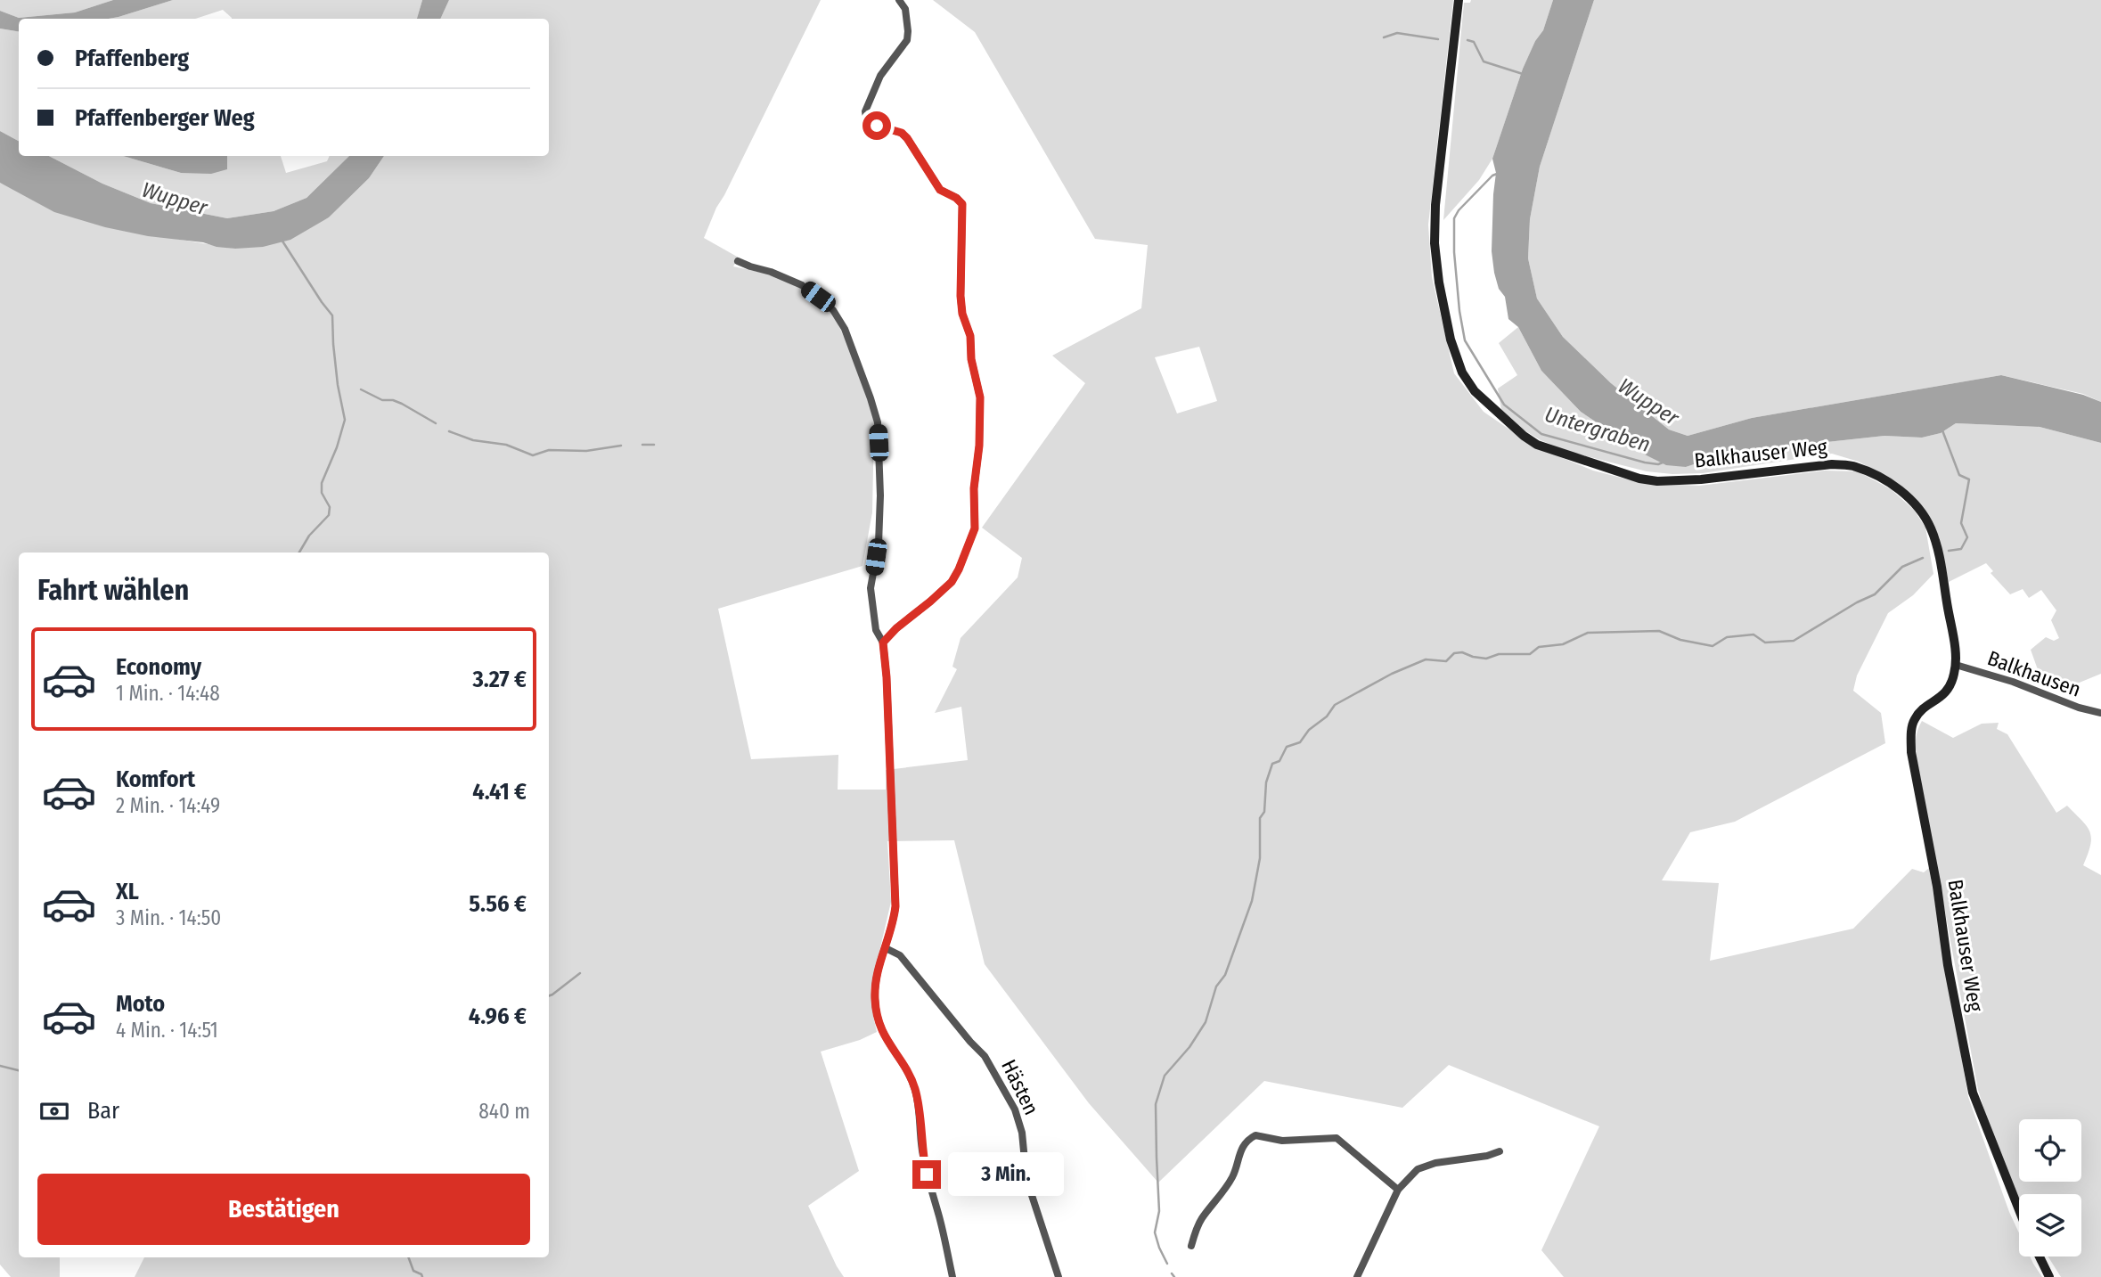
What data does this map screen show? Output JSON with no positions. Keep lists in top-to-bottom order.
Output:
{
  "streets": {
    "main road": ["Balkhauser Weg"],
    "street": ["Balkhausen", "Hästen"]
  },
  "crossings": [
    ["Balkhauser Weg", "Balkhausen"]
  ],
  "water": ["Wupper", "Untergraben"],
  "page": {
    "banner": ["Pfaffenberg", "Pfaffenberger Weg"],
    "heading": "Fahrt wählen",
    "list": [
      {
        "name": "Economy",
        "note": "1 Min. · 14:48",
        "value": "3.27 €"
      },
      {
        "name": "Komfort",
        "note": "2 Min. · 14:49",
        "value": "4.41 €"
      },
      {
        "name": "XL",
        "note": "3 Min. · 14:50",
        "value": "5.56 €"
      },
      {
        "name": "Moto",
        "note": "4 Min. · 14:51",
        "value": "4.96 €"
      }
    ],
    "pay": ["Bar", "840 m"],
    "bubble": "3 Min.",
    "buttons": "Bestätigen"
  }
}
